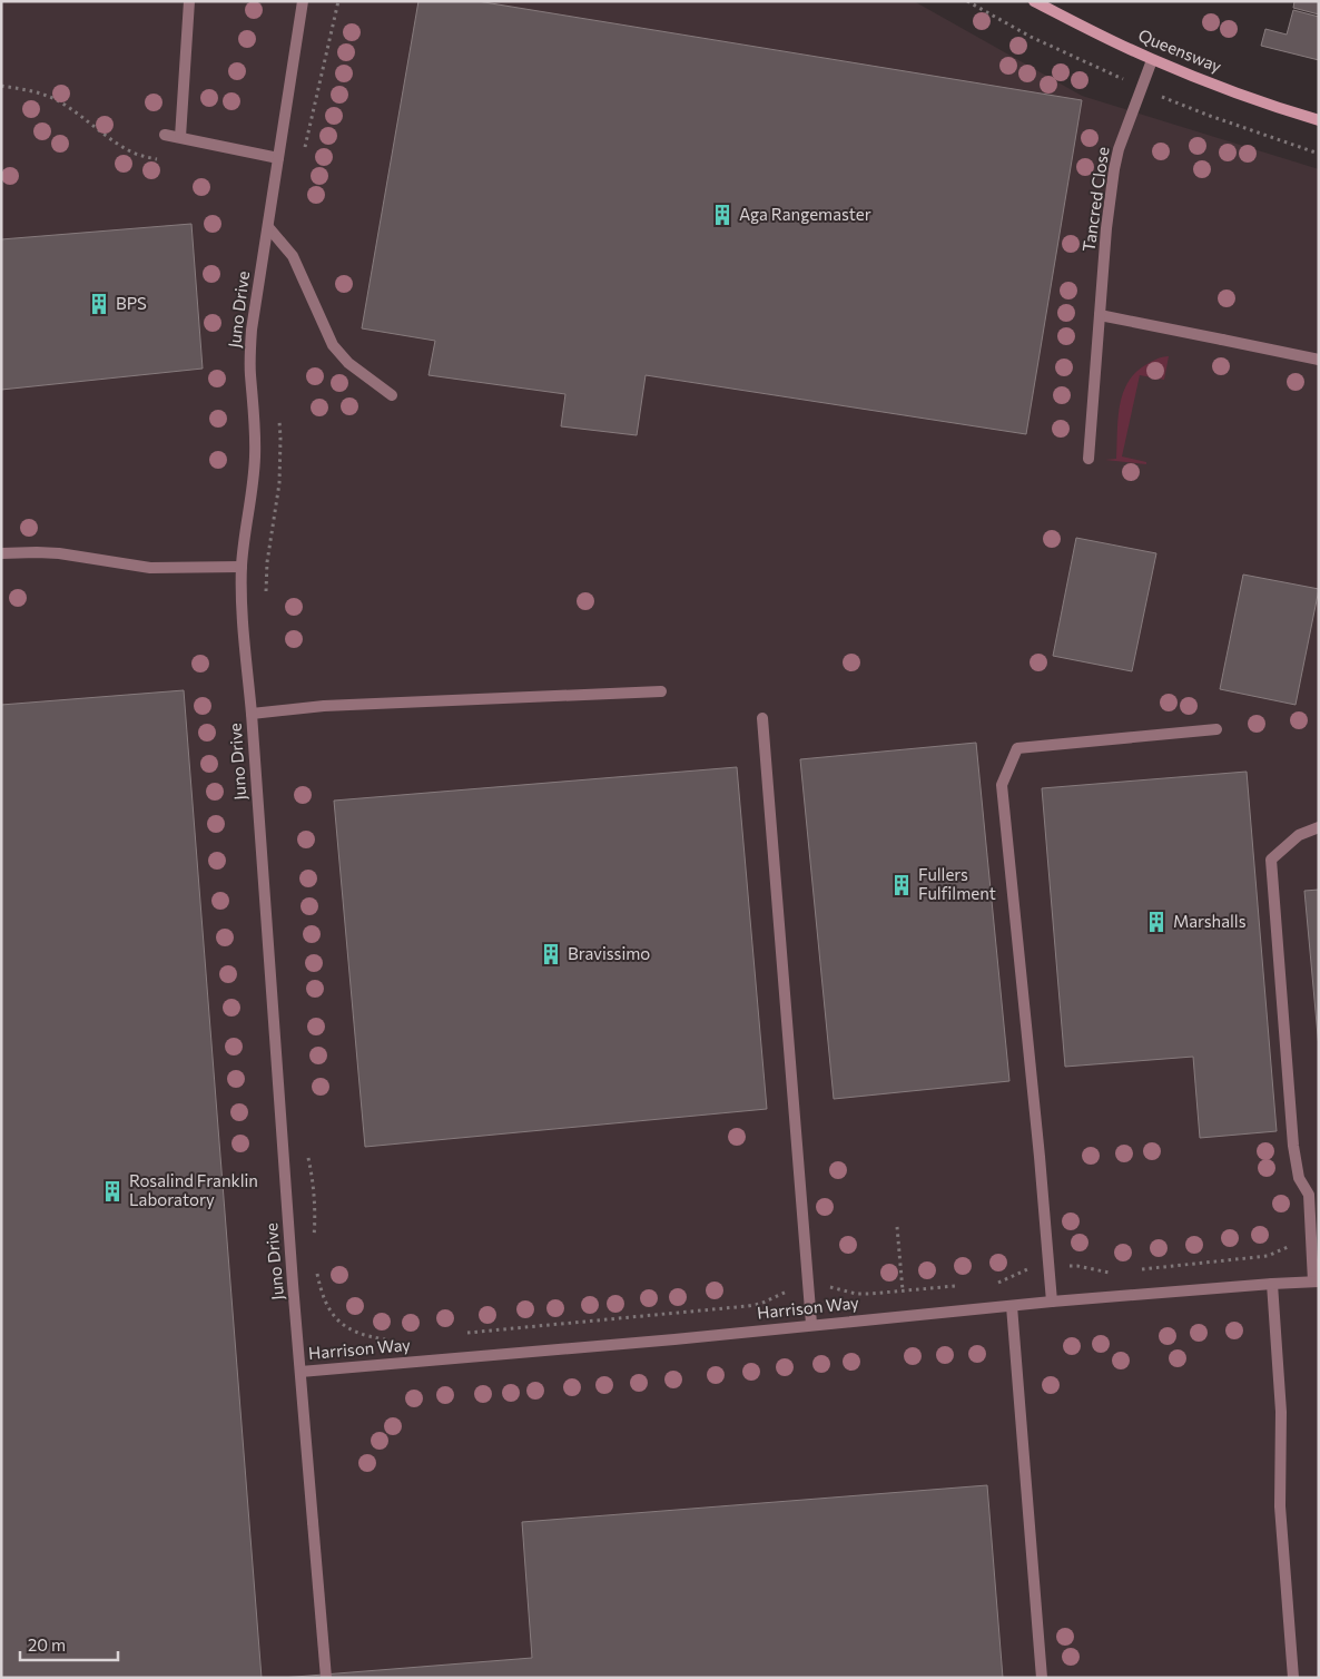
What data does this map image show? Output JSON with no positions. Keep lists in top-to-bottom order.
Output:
{
  "streets": {
    "street": [
      "Queensway",
      "Tancred Close",
      "Juno Drive",
      "Harrison Way"
    ]
  },
  "crossings": [
    ["Queensway", "Tancred Close"],
    ["Juno Drive", "Harrison Way"]
  ],
  "places": {
    "building": [
      "Aga Rangemaster",
      "BPS",
      "Fullers Fulfilment",
      "Marshalls",
      "Bravissimo",
      "Rosalind Franklin Laboratory"
    ]
  },
  "scale_bar": "20 m"
}
